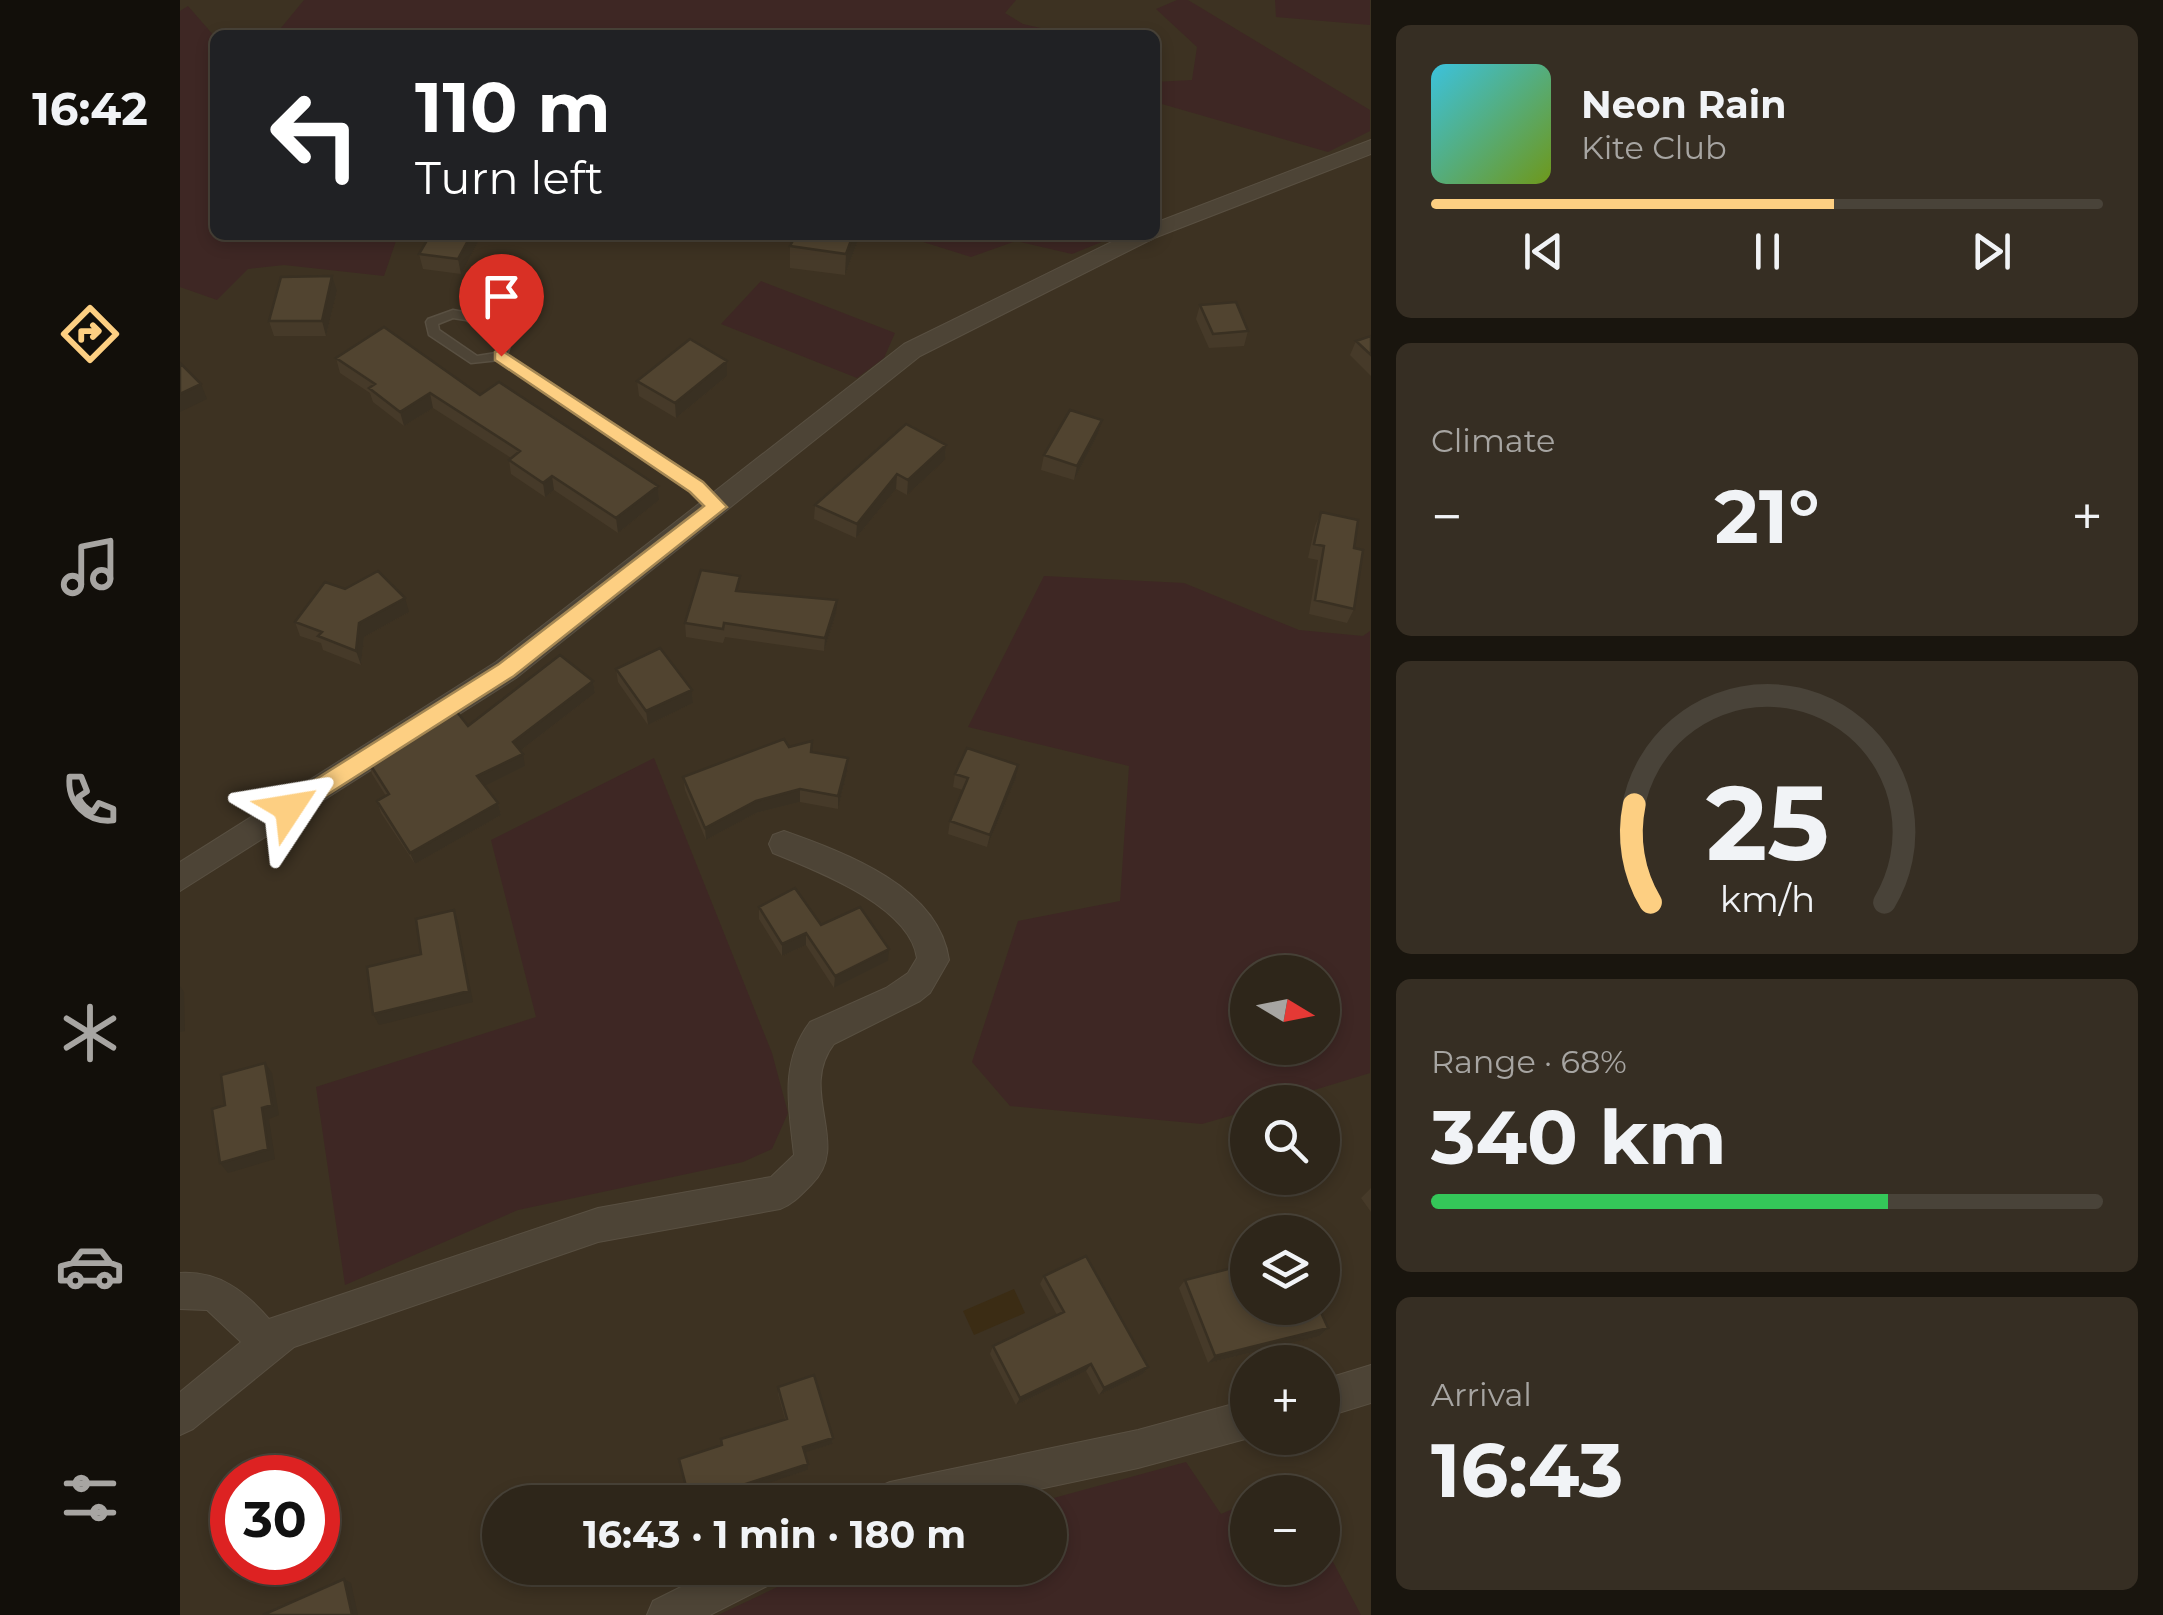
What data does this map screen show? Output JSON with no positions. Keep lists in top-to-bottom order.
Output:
{
  "north": "right",
  "page": {
    "tabs": "16:42",
    "turn": ["110 m", "Turn left"],
    "song": ["Neon Rain", "Kite Club"],
    "tile": [
      "Climate",
      ["Range · 68%", "340 km"],
      ["Arrival", "16:43"]
    ],
    "heat": ["−", "21°", "+"],
    "map_buttons": ["+", "−"],
    "limit": "30",
    "trip": "16:43 · 1 min · 180 m",
    "gauge": ["25", "km/h"]
  }
}
